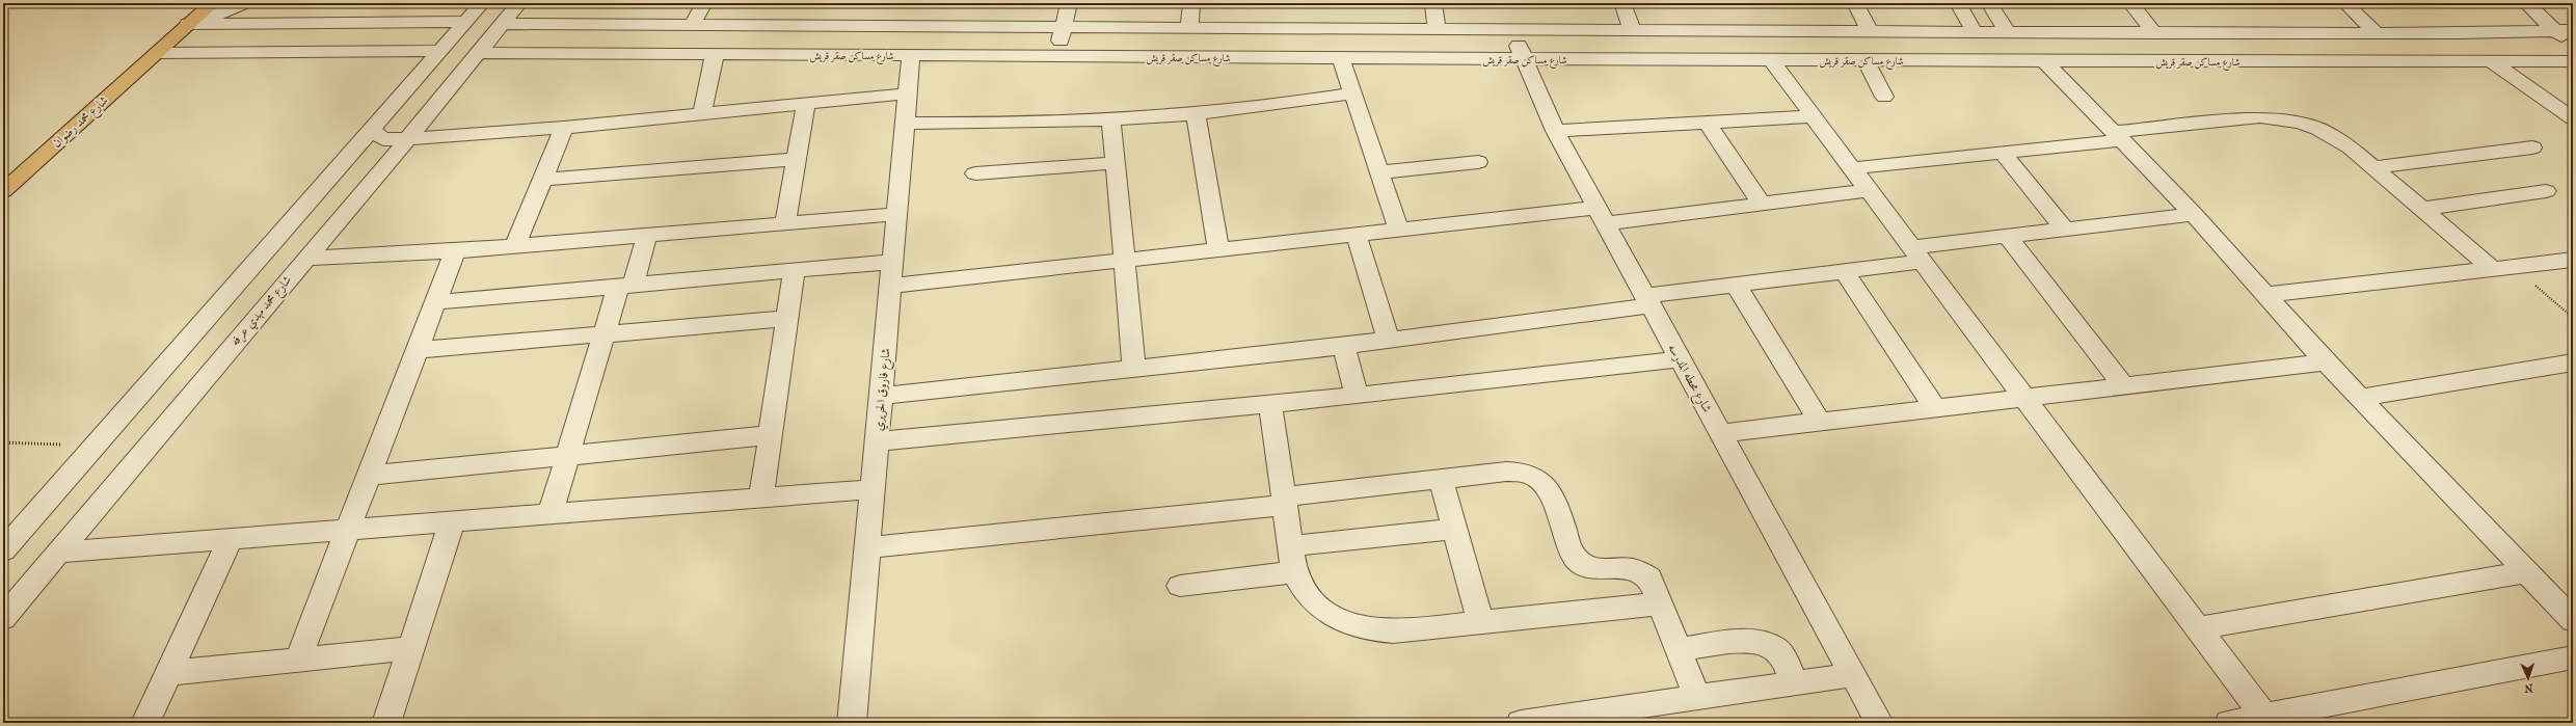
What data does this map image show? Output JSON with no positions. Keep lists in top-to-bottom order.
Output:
{
  "streets": {
    "main road": ["شارع محمد رضوان"],
    "street": [
      "شارع مساكن صقر قريش",
      "شارع محمد مهدي عرفه",
      "شارع محطه المدرسه",
      "شارع فاروق الحريري"
    ]
  },
  "crossings": [
    ["شارع مساكن صقر قريش", "شارع محمد مهدي عرفه"],
    ["شارع مساكن صقر قريش", "شارع محطه المدرسه"],
    ["شارع مساكن صقر قريش", "شارع فاروق الحريري"]
  ],
  "north": "bottom"
}
